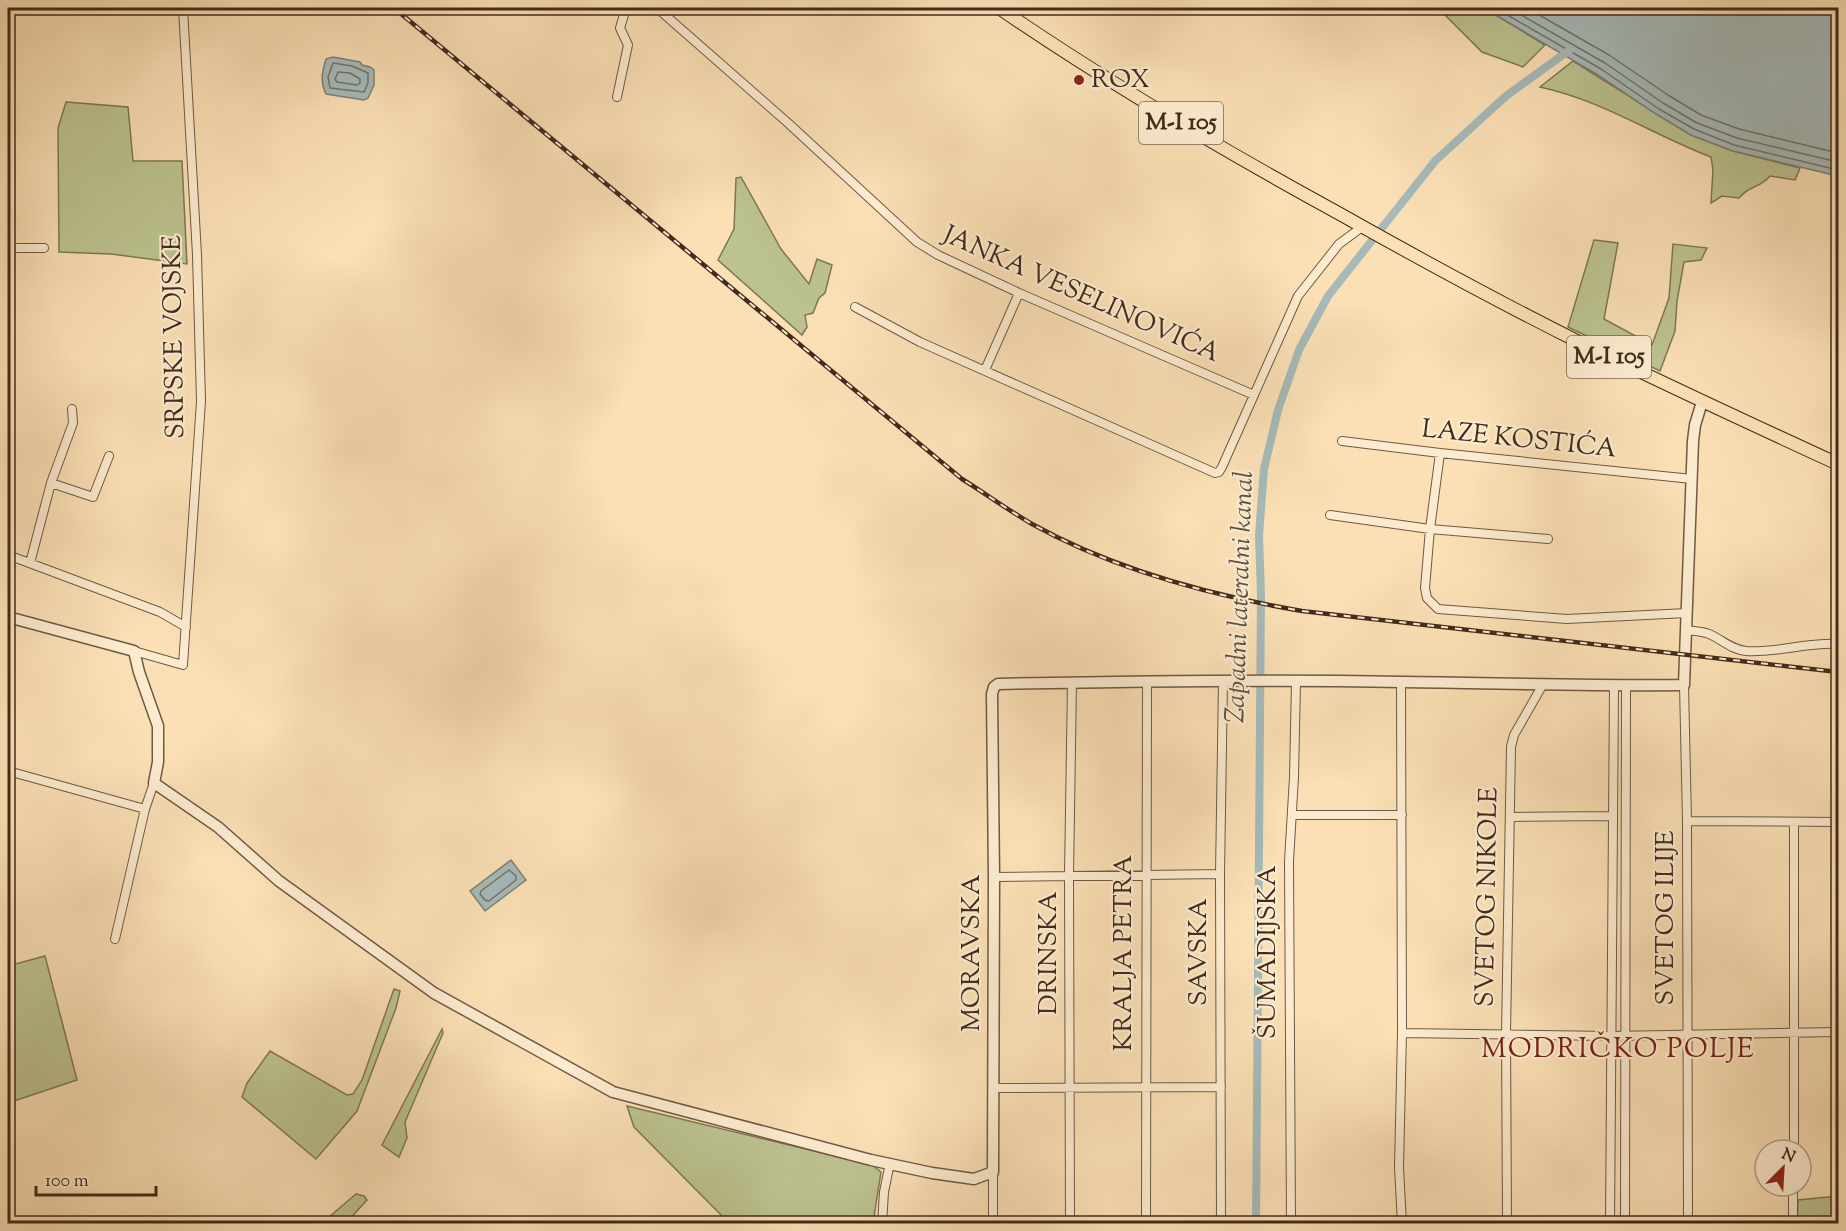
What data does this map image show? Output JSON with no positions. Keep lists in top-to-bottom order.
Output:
{
  "streets": {
    "main road": ["M-I 105"],
    "street": [
      "JANKA VESELINOVIĆA",
      "SRPSKE VOJSKE",
      "LAZE KOSTIĆA",
      "SVETOG NIKOLE",
      "SVETOG ILIJE",
      "SAVSKA",
      "ŠUMADIJSKA",
      "MORAVSKA",
      "DRINSKA",
      "KRALJA PETRA"
    ]
  },
  "crossings": [
    ["MORAVSKA", "DRINSKA"]
  ],
  "districts": ["MODRIČKO POLJE"],
  "water": ["Zapadni lateralni kanal"],
  "places": ["ROX"],
  "scale_bar": "100 m",
  "north": "top right"
}
